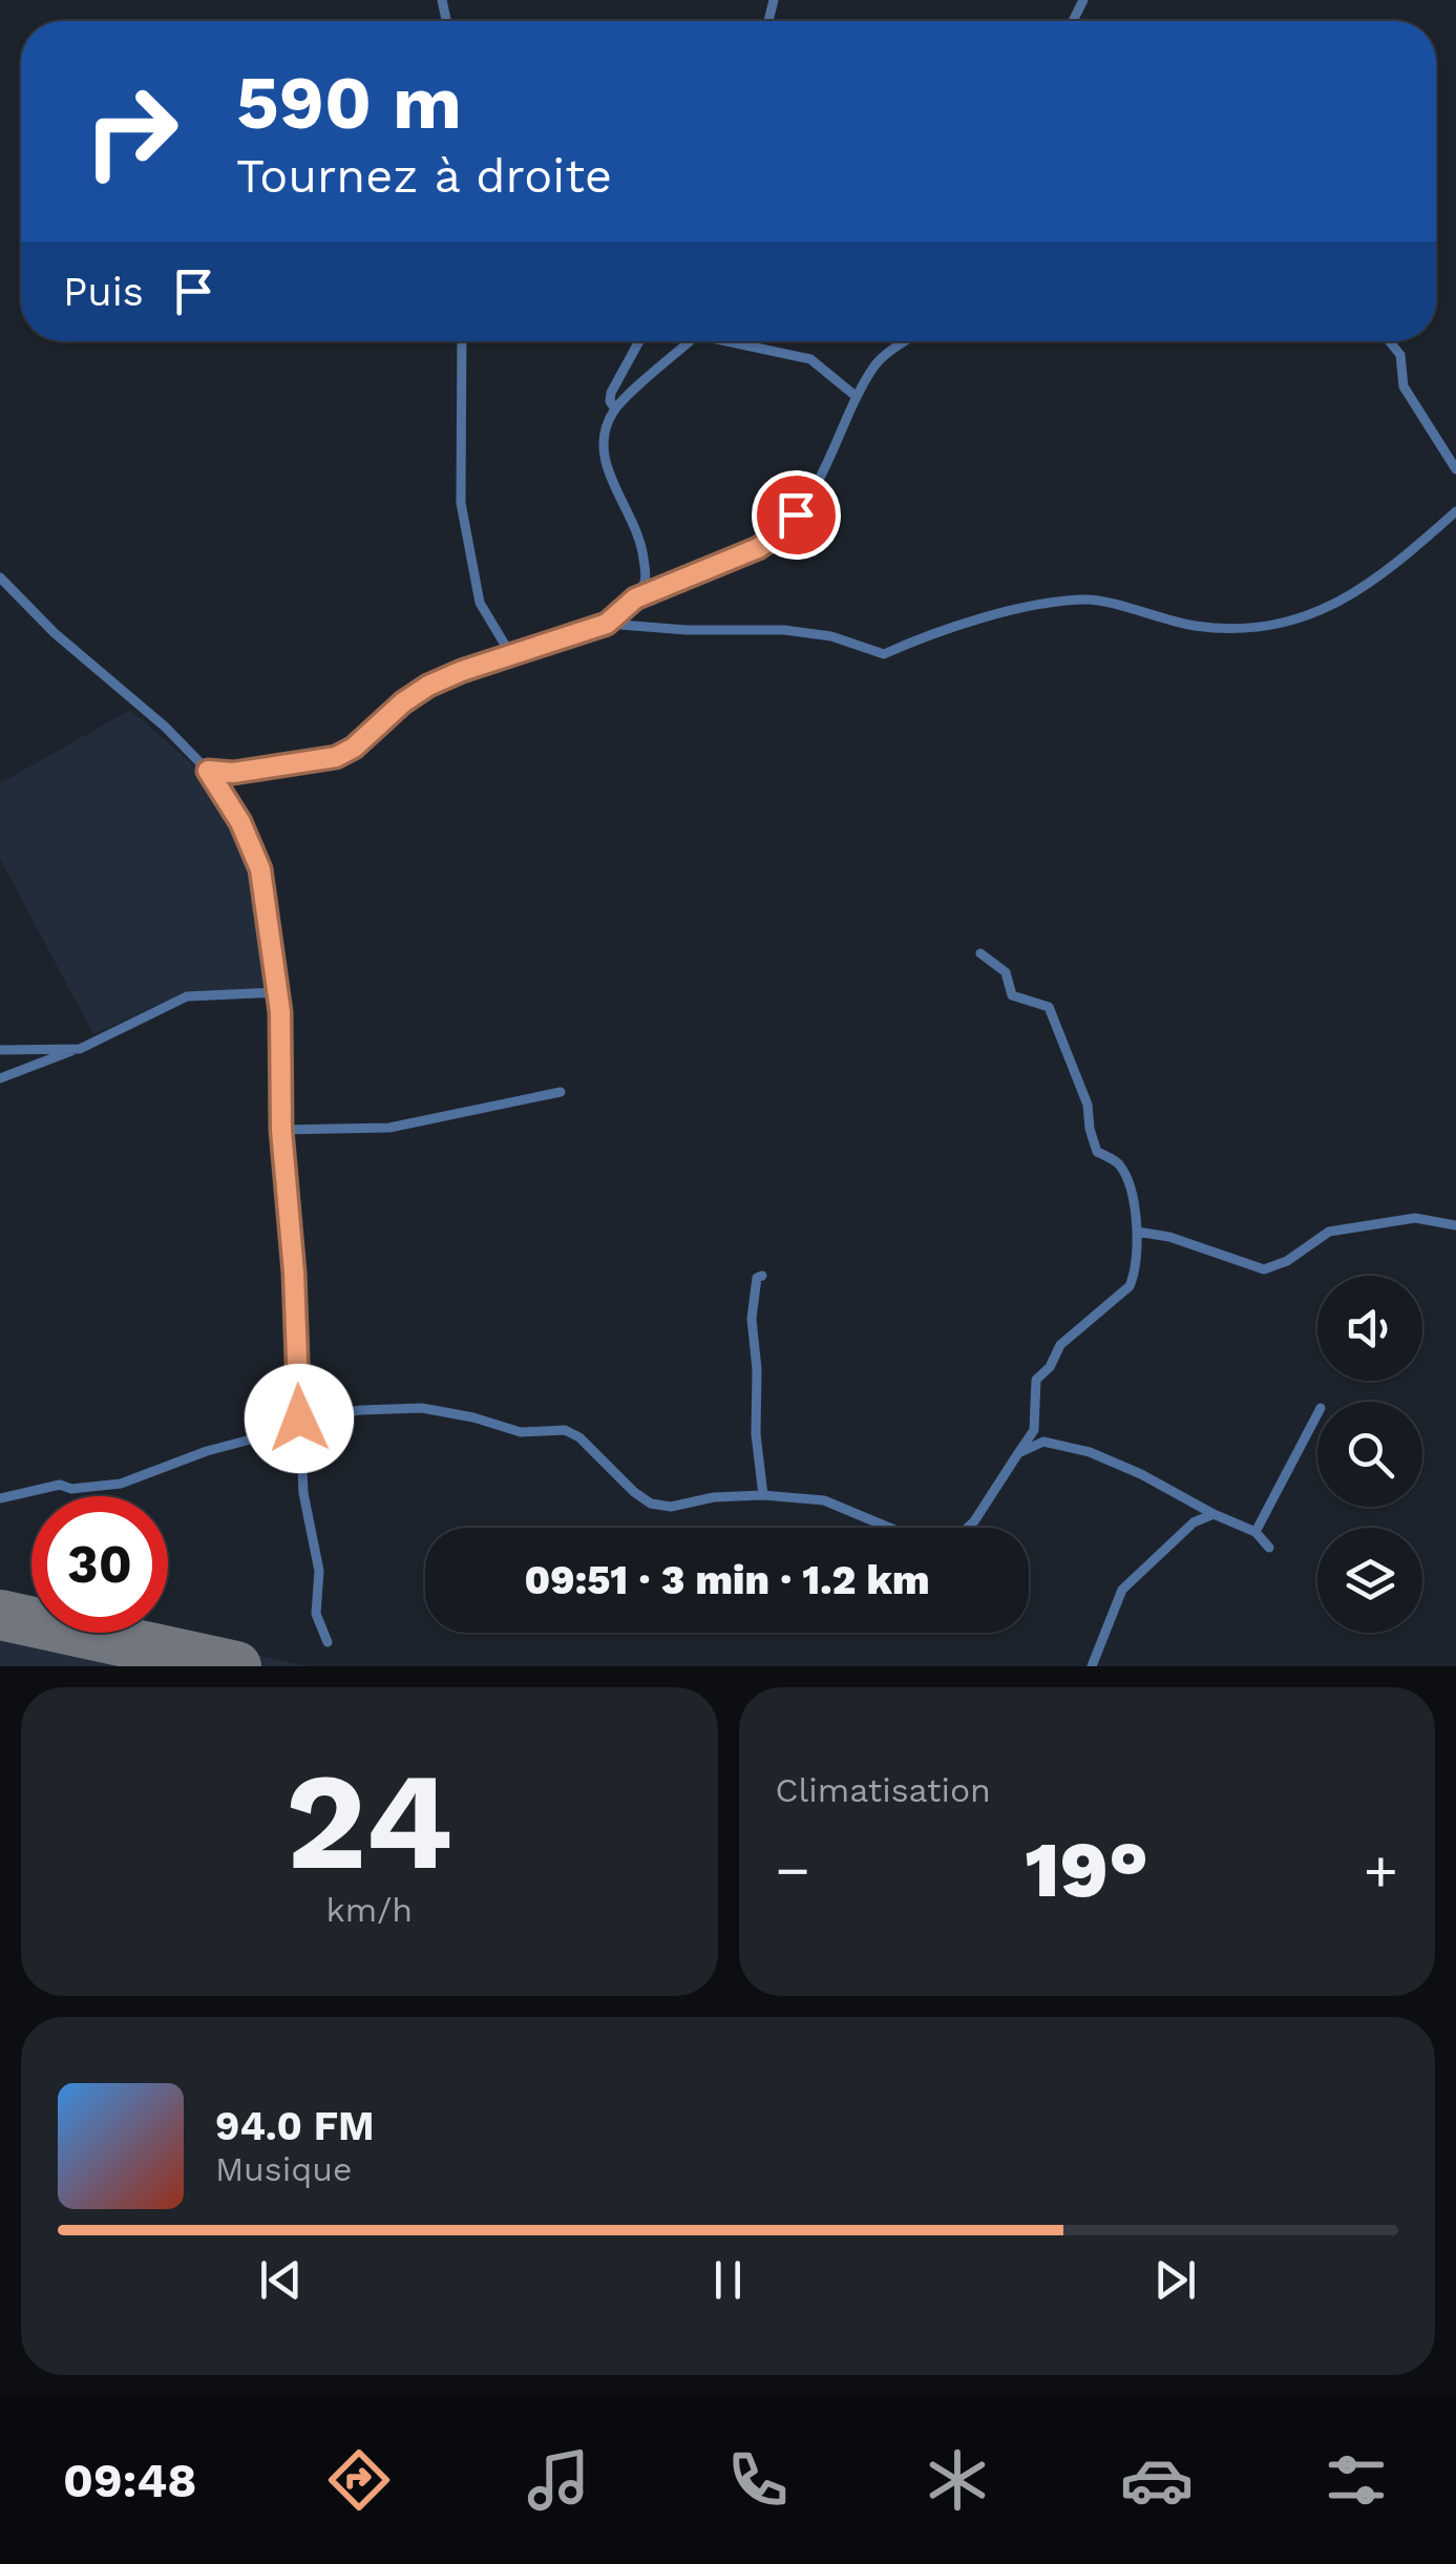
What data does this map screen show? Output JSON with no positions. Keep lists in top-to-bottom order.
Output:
{
  "page": {
    "turn": ["590 m", "Tournez à droite"],
    "then": "Puis",
    "limit": "30",
    "trip": "09:51 · 3 min · 1.2 km",
    "tile": [
      ["24", "km/h"],
      "Climatisation"
    ],
    "heat": ["−", "19°", "+"],
    "song": ["94.0 FM", "Musique"],
    "tabs": "09:48"
  }
}
